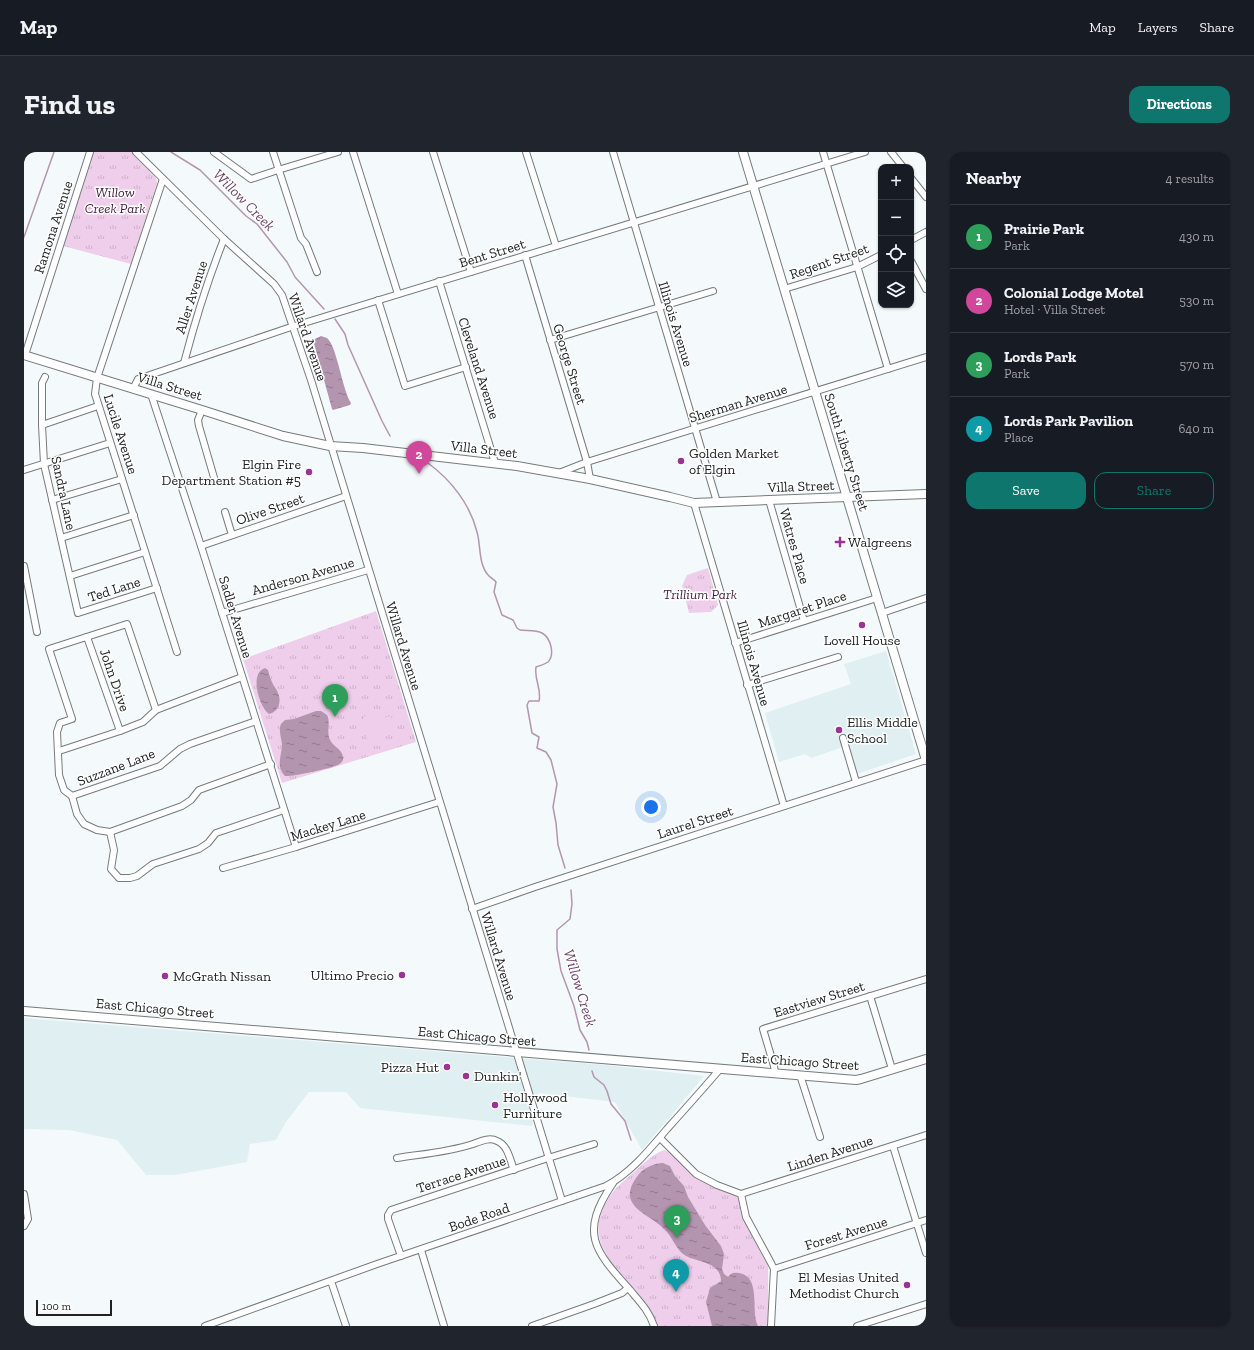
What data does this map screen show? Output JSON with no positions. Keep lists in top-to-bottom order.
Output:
{
  "streets": {
    "main road": ["Villa Street", "South Liberty Street", "East Chicago Street"],
    "street": [
      "Ramona Avenue",
      "Bent Street",
      "Regent Street",
      "Aller Avenue",
      "Illinois Avenue",
      "Willard Avenue",
      "George Street",
      "Cleveland Avenue",
      "Sherman Avenue",
      "Lucile Avenue",
      "Sandra Lane",
      "Olive Street",
      "Watres Place",
      "Anderson Avenue",
      "Ted Lane",
      "Margaret Place",
      "Sadler Avenue",
      "John Drive",
      "Suzzane Lane",
      "Laurel Street",
      "Mackey Lane",
      "Eastview Street",
      "Linden Avenue",
      "Terrace Avenue",
      "Bode Road",
      "Forest Avenue"
    ]
  },
  "crossings": [
    ["Ramona Avenue", "Villa Street"],
    ["Bent Street", "Aller Avenue"],
    ["Bent Street", "Illinois Avenue"],
    ["Bent Street", "Willard Avenue"],
    ["Bent Street", "George Street"],
    ["Bent Street", "Cleveland Avenue"],
    ["Bent Street", "Villa Street"],
    ["Bent Street", "South Liberty Street"],
    ["Regent Street", "South Liberty Street"],
    ["Aller Avenue", "Willard Avenue"],
    ["Illinois Avenue", "Villa Street"],
    ["Illinois Avenue", "Sherman Avenue"],
    ["Illinois Avenue", "Margaret Place"],
    ["Illinois Avenue", "Laurel Street"],
    ["Willard Avenue", "Villa Street"],
    ["Willard Avenue", "Lucile Avenue"],
    ["Willard Avenue", "Olive Street"],
    ["Willard Avenue", "Anderson Avenue"],
    ["Willard Avenue", "Laurel Street"],
    ["Willard Avenue", "Mackey Lane"],
    ["Willard Avenue", "East Chicago Street"],
    ["Willard Avenue", "Terrace Avenue"],
    ["Willard Avenue", "Bode Road"],
    ["George Street", "Villa Street"],
    ["George Street", "Sherman Avenue"],
    ["Cleveland Avenue", "Villa Street"],
    ["Villa Street", "Sherman Avenue"],
    ["Villa Street", "Lucile Avenue"],
    ["Villa Street", "South Liberty Street"],
    ["Villa Street", "Watres Place"],
    ["Villa Street", "Sadler Avenue"],
    ["Sherman Avenue", "South Liberty Street"],
    ["Lucile Avenue", "Ted Lane"],
    ["South Liberty Street", "Margaret Place"],
    ["South Liberty Street", "Laurel Street"],
    ["Sandra Lane", "Ted Lane"],
    ["Olive Street", "Sadler Avenue"],
    ["Watres Place", "Margaret Place"],
    ["Anderson Avenue", "Sadler Avenue"],
    ["Sadler Avenue", "Suzzane Lane"],
    ["Sadler Avenue", "Mackey Lane"],
    ["John Drive", "Suzzane Lane"],
    ["Eastview Street", "East Chicago Street"],
    ["East Chicago Street", "Bode Road"],
    ["Terrace Avenue", "Bode Road"]
  ],
  "water": ["Willow Creek"],
  "parks": ["Willow Creek Park", "Trillium Park"],
  "places": {
    "other": [
      "Golden Market of Elgin",
      "Elgin Fire Department Station #5",
      "Lovell House",
      "Ellis Middle School",
      "Ultimo Precio",
      "McGrath Nissan",
      "Pizza Hut",
      "Dunkin'",
      "Hollywood Furniture",
      "El Mesias United Methodist Church"
    ],
    "health": ["Walgreens"]
  },
  "scale_bar": "100 m",
  "page": {
    "header": "Map",
    "nav": ["Map", "Layers", "Share"],
    "buttons": [
      "Directions",
      ["Save", "Share"]
    ],
    "title": "Find us",
    "heading": ["Nearby", "4 results"],
    "map_buttons": ["+", "−"],
    "list": [
      {
        "mark": "1",
        "name": "Prairie Park",
        "note": "Park",
        "value": "430 m"
      },
      {
        "mark": "2",
        "name": "Colonial Lodge Motel",
        "note": "Hotel · Villa Street",
        "value": "530 m"
      },
      {
        "mark": "3",
        "name": "Lords Park",
        "note": "Park",
        "value": "570 m"
      },
      {
        "mark": "4",
        "name": "Lords Park Pavilion",
        "note": "Place",
        "value": "640 m"
      }
    ],
    "pins": [
      "2",
      "1",
      "3",
      "4"
    ],
    "scale": "100 m"
  }
}
